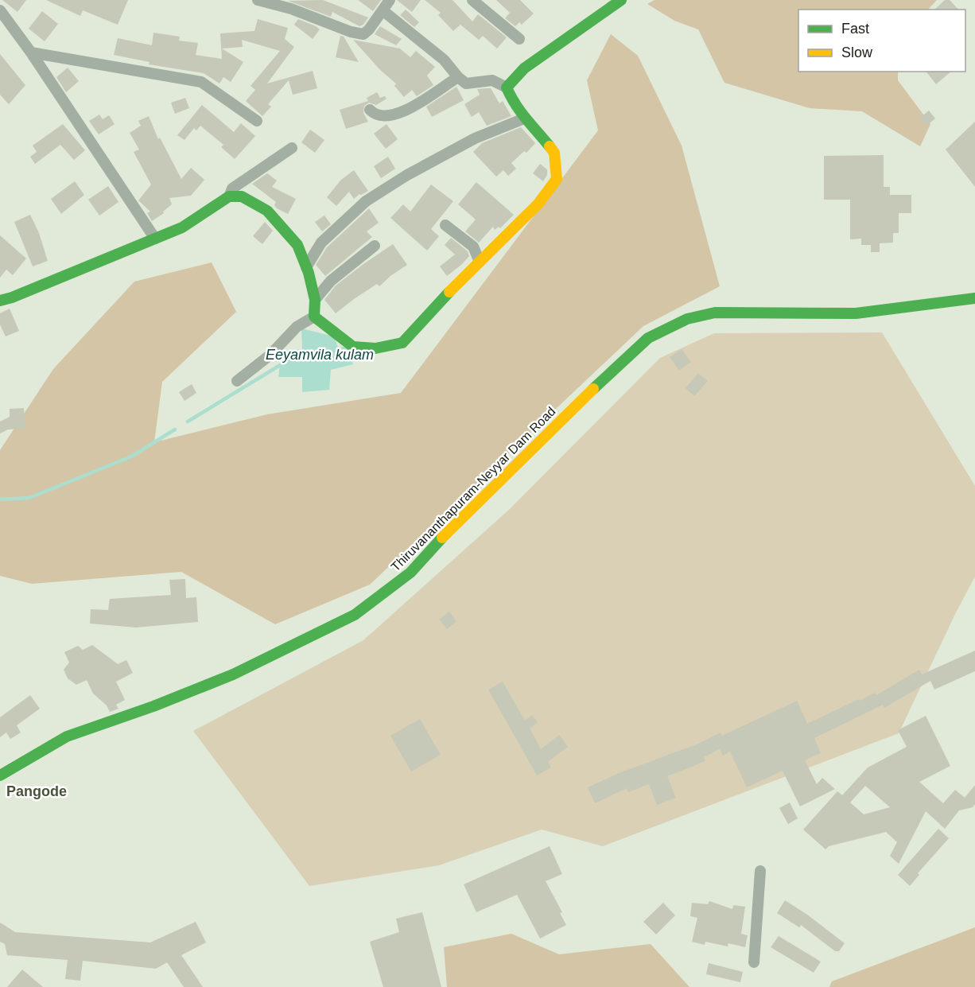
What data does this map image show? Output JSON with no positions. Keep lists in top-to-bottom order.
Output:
{
  "streets": {
    "main road": ["Thiruvananthapuram-Neyyar Dam Road"]
  },
  "districts": ["Pangode"],
  "water": ["Eeyamvila kulam"],
  "legend": ["Fast", "Slow"]
}
